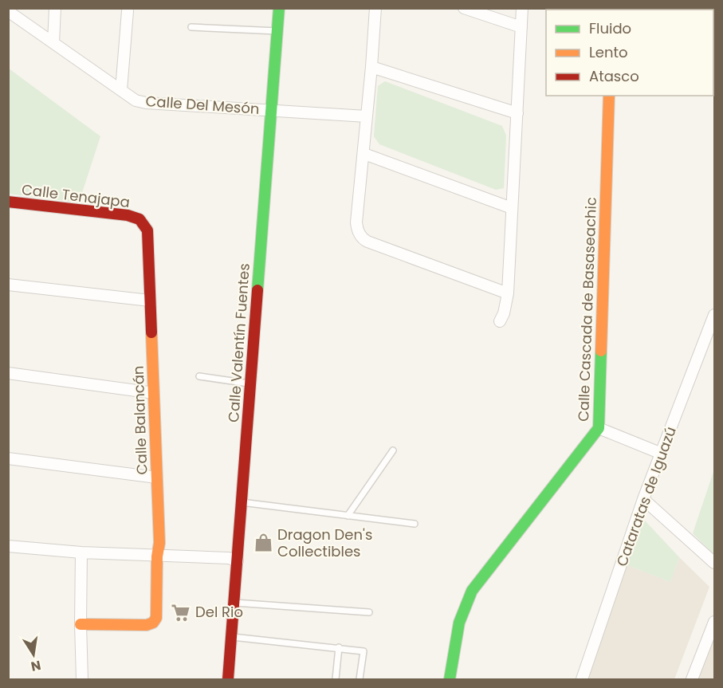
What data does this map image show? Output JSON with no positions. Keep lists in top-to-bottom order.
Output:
{
  "streets": {
    "street": [
      "Calle Del Mesón",
      "Calle Tenajapa",
      "Calle Cascada de Basaseachic",
      "Calle Valentín Fuentes",
      "Calle Balancán",
      "Cataratas de Iguazú"
    ]
  },
  "crossings": [
    ["Calle Del Mesón", "Calle Valentín Fuentes"],
    ["Calle Tenajapa", "Calle Balancán"]
  ],
  "places": {
    "shop": ["Dragon Den's Collectibles"],
    "supermarket": ["Del Rio"]
  },
  "legend": ["Fluido", "Lento", "Atasco"],
  "north": "bottom"
}
